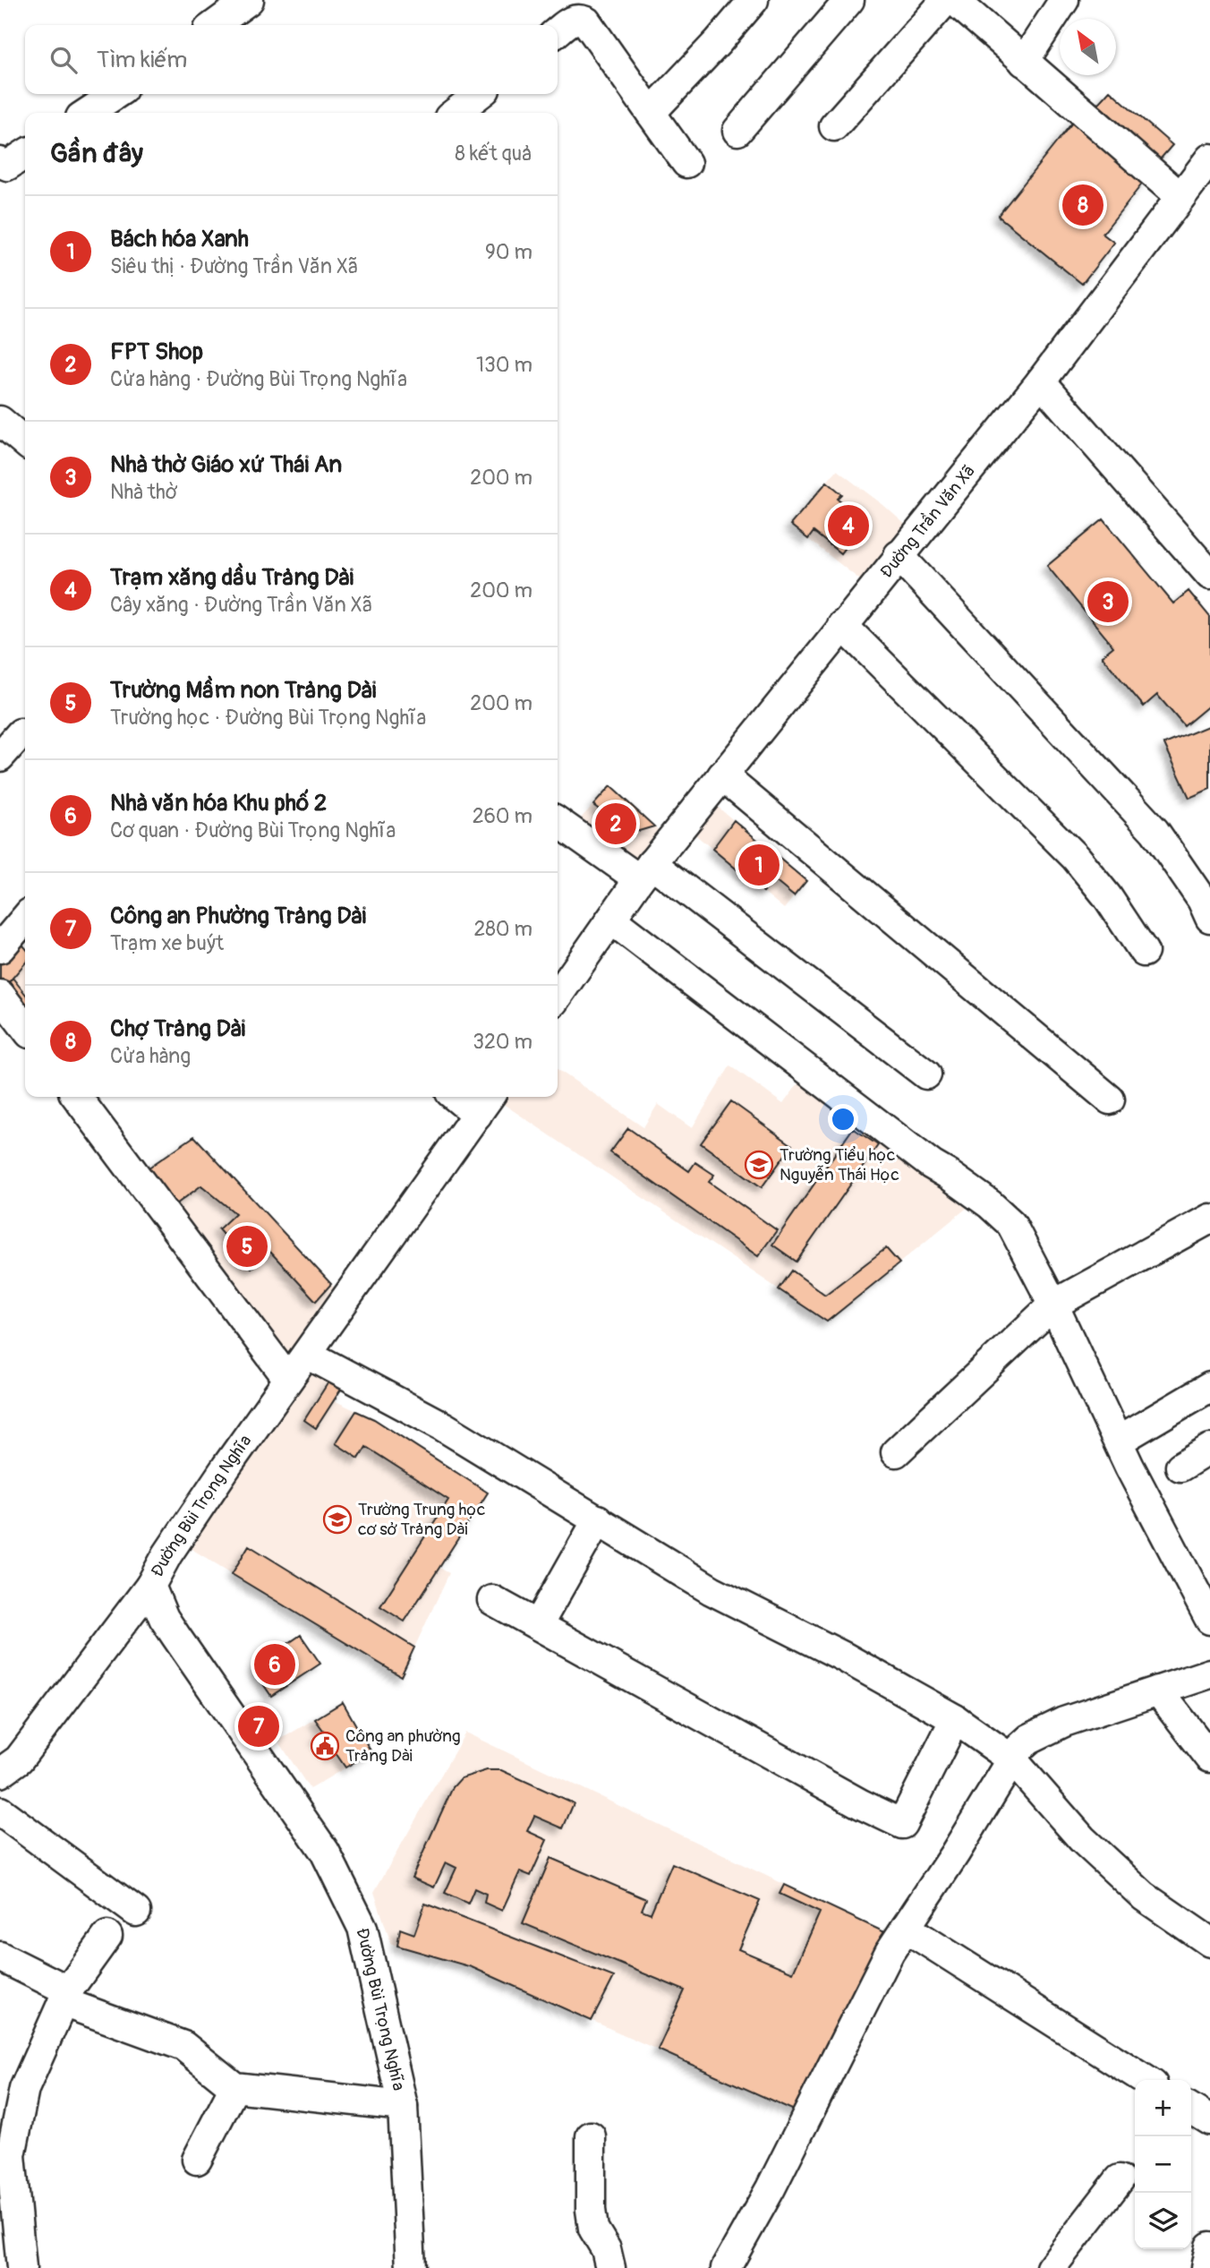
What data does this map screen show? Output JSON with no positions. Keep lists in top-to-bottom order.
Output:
{
  "streets": {
    "street": ["Đường Trần Văn Xã", "Đường Bùi Trọng Nghĩa"]
  },
  "places": {
    "school or university": ["Trường Tiểu học Nguyễn Thái Học", "Trường Trung học cơ sở Trảng Dài"],
    "public building": ["Công an phường Trảng Dài"]
  },
  "north": "top left",
  "page": {
    "search": "Tìm kiếm",
    "heading": ["Gần đây", "8 kết quả"],
    "pins": [
      "8",
      "4",
      "3",
      "2",
      "1",
      "5",
      "6",
      "7"
    ],
    "list": [
      {
        "mark": "1",
        "name": "Bách hóa Xanh",
        "note": "Siêu thị · Đường Trần Văn Xã",
        "value": "90 m"
      },
      {
        "mark": "2",
        "name": "FPT Shop",
        "note": "Cửa hàng · Đường Bùi Trọng Nghĩa",
        "value": "130 m"
      },
      {
        "mark": "3",
        "name": "Nhà thờ Giáo xứ Thái An",
        "note": "Nhà thờ",
        "value": "200 m"
      },
      {
        "mark": "4",
        "name": "Trạm xăng dầu Trảng Dài",
        "note": "Cây xăng · Đường Trần Văn Xã",
        "value": "200 m"
      },
      {
        "mark": "5",
        "name": "Trường Mầm non Trảng Dài",
        "note": "Trường học · Đường Bùi Trọng Nghĩa",
        "value": "200 m"
      },
      {
        "mark": "6",
        "name": "Nhà văn hóa Khu phố 2",
        "note": "Cơ quan · Đường Bùi Trọng Nghĩa",
        "value": "260 m"
      },
      {
        "mark": "7",
        "name": "Công an Phường Trảng Dài",
        "note": "Trạm xe buýt",
        "value": "280 m"
      },
      {
        "mark": "8",
        "name": "Chợ Trảng Dài",
        "note": "Cửa hàng",
        "value": "320 m"
      }
    ],
    "map_buttons": ["+", "−"]
  }
}
